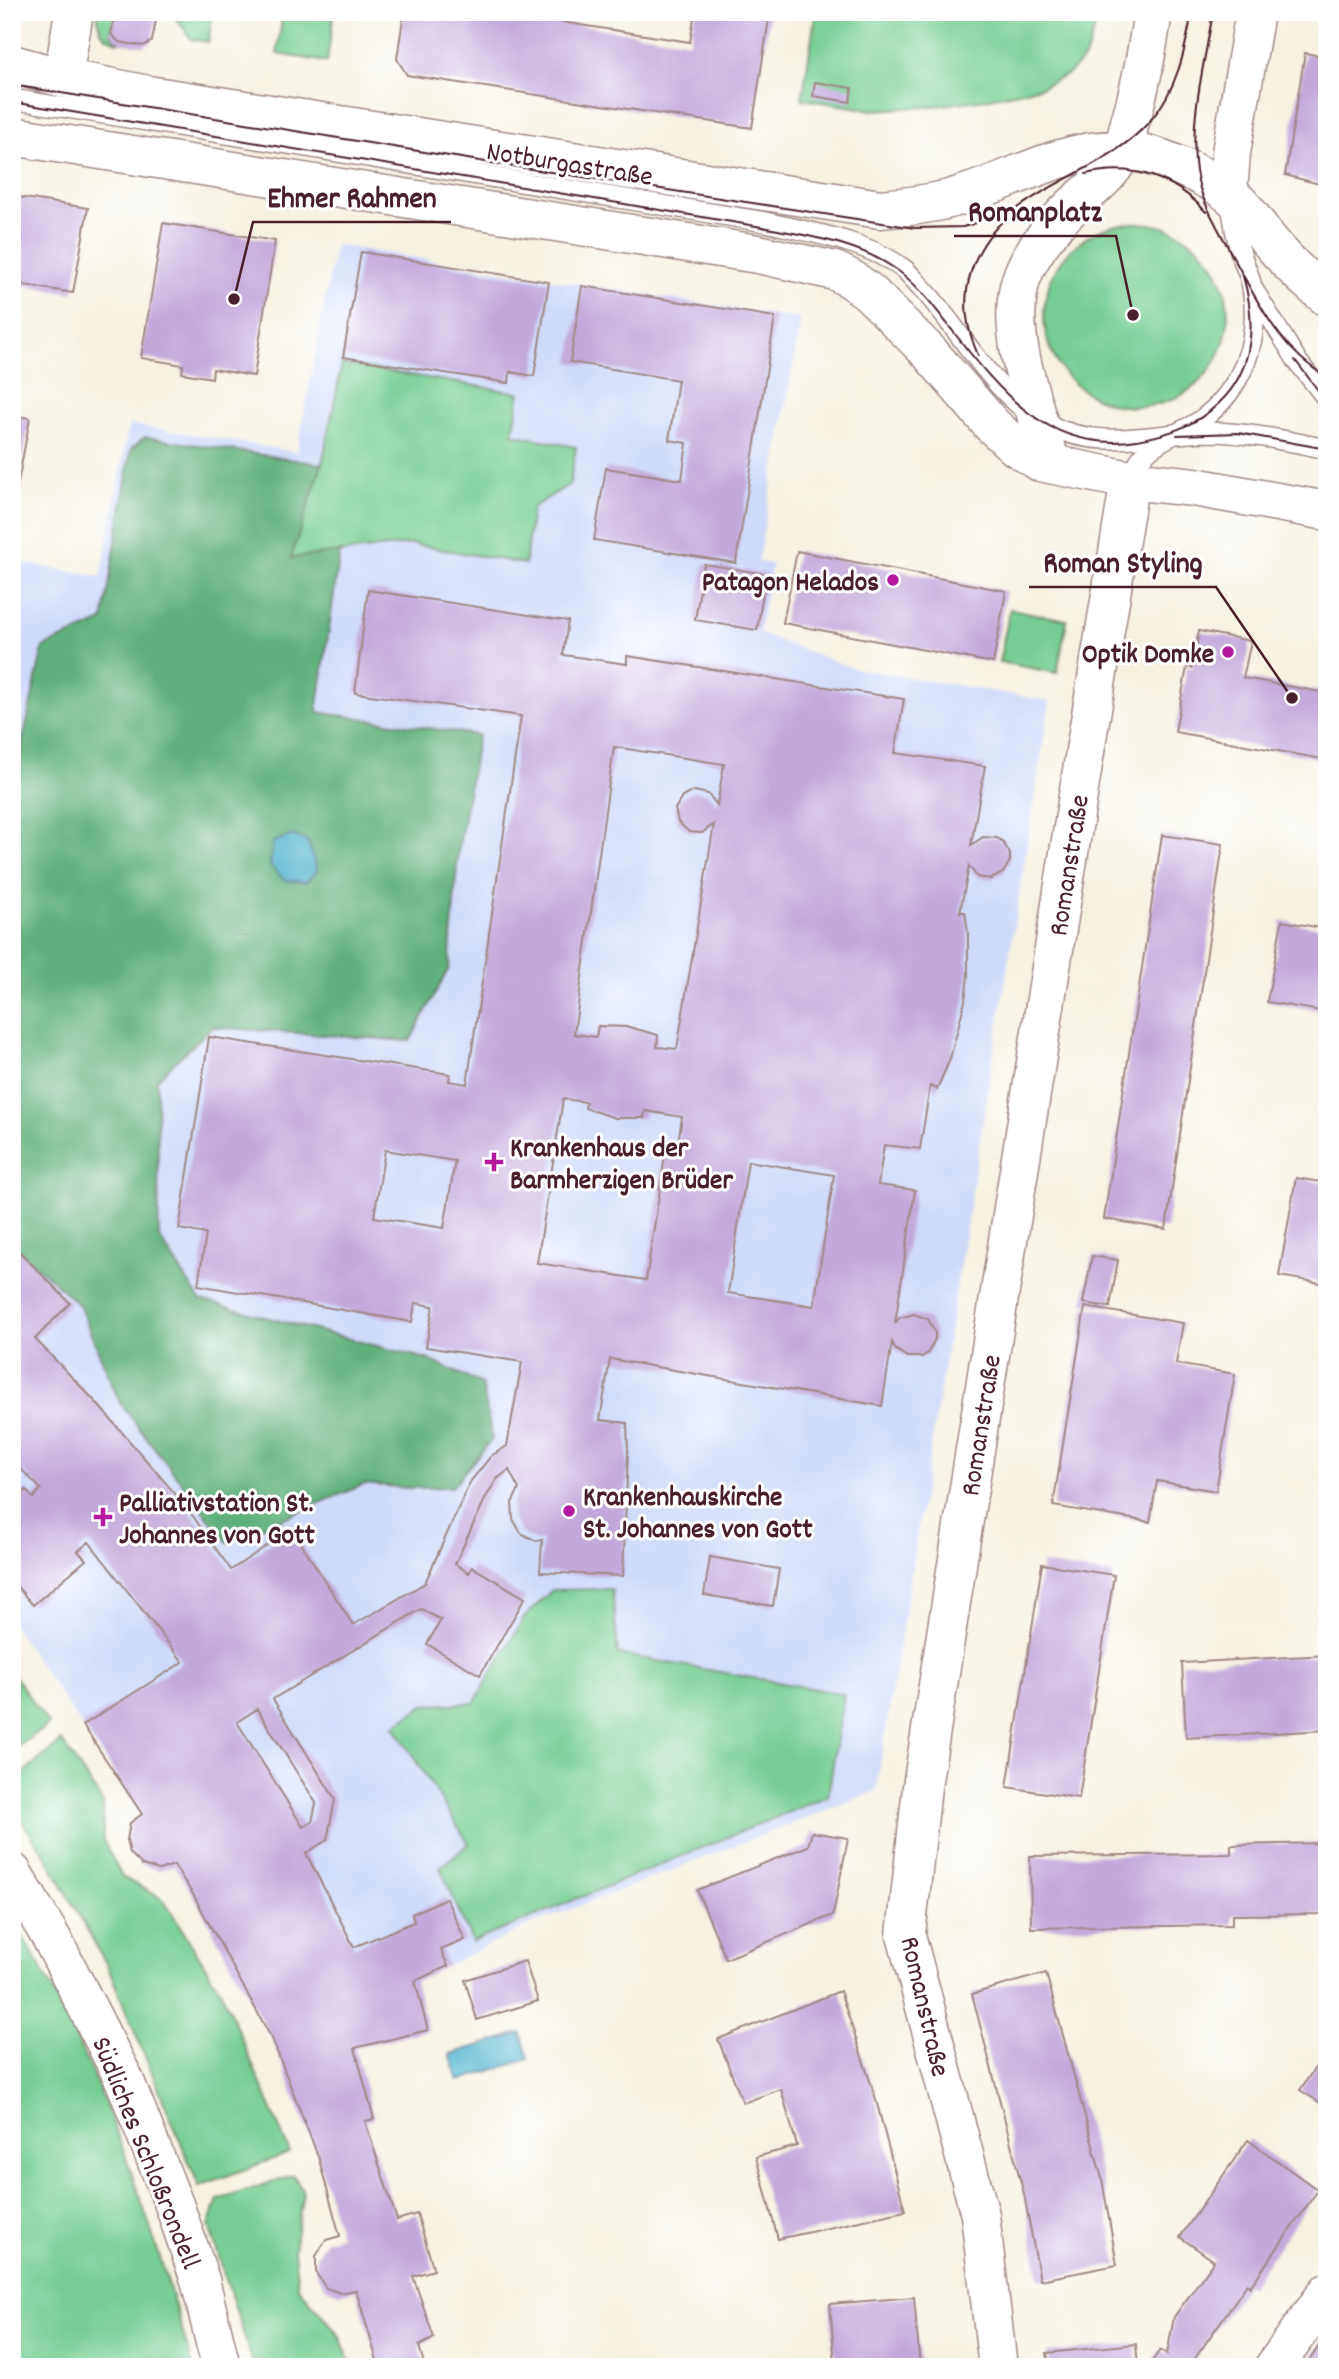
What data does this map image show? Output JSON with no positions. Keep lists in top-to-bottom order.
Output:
{
  "streets": {
    "main road": ["Notburgastraße", "Romanstraße", "Südliches Schloßrondell"]
  },
  "places": {
    "other": [
      "Ehmer Rahmen",
      "Romanplatz",
      "Patagon Helados",
      "Optik Domke",
      "Roman Styling",
      "Krankenhauskirche St. Johannes von Gott"
    ],
    "health": ["Krankenhaus der Barmherzigen Brüder", "Palliativstation St. Johannes von Gott"]
  }
}
